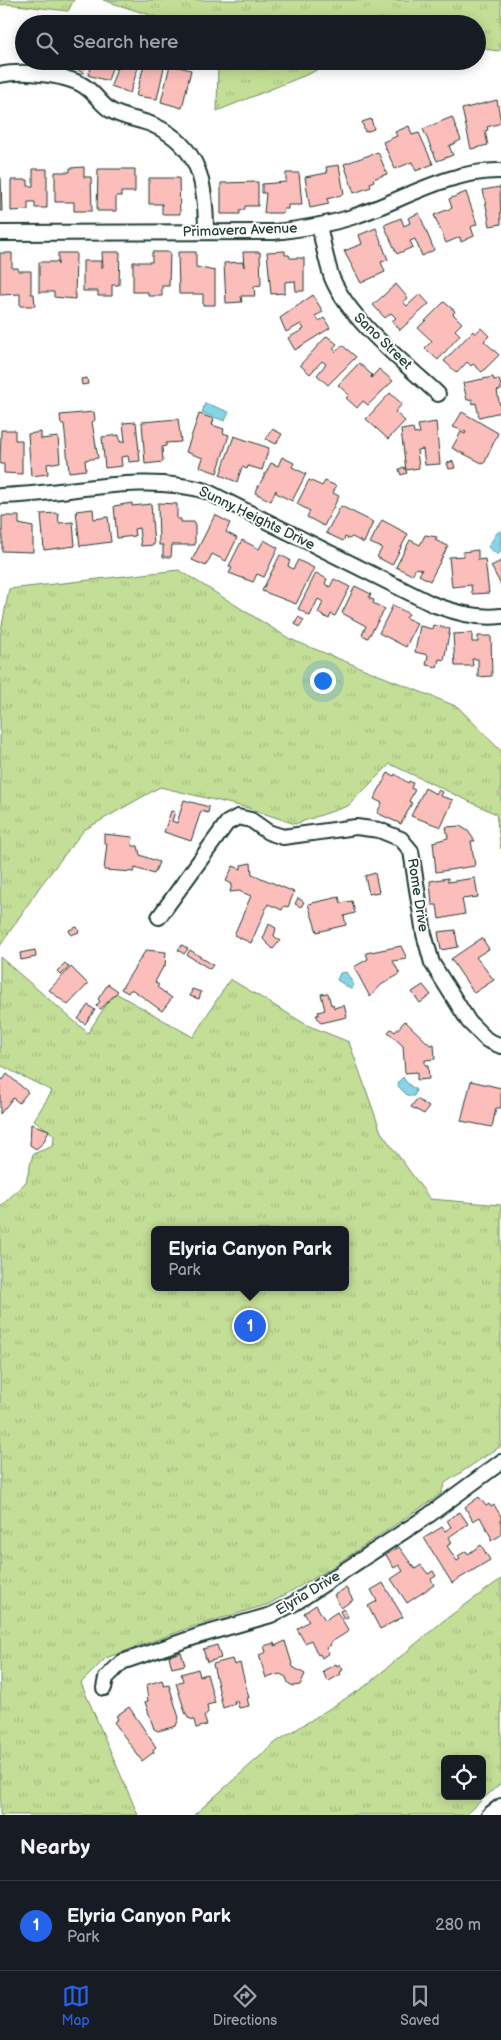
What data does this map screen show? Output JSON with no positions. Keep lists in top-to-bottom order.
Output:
{
  "streets": {
    "street": [
      "Primavera Avenue",
      "Sano Street",
      "Sunny Heights Drive",
      "Rome Drive",
      "Elyria Drive"
    ]
  },
  "crossings": [
    ["Primavera Avenue", "Sano Street"]
  ],
  "page": {
    "search": "Search here",
    "popup": ["Elyria Canyon Park", "Park"],
    "pins": "1",
    "heading": "Nearby",
    "list": [
      {
        "mark": "1",
        "name": "Elyria Canyon Park",
        "note": "Park",
        "value": "280 m"
      }
    ],
    "nav": ["Map", "Directions", "Saved"]
  }
}
